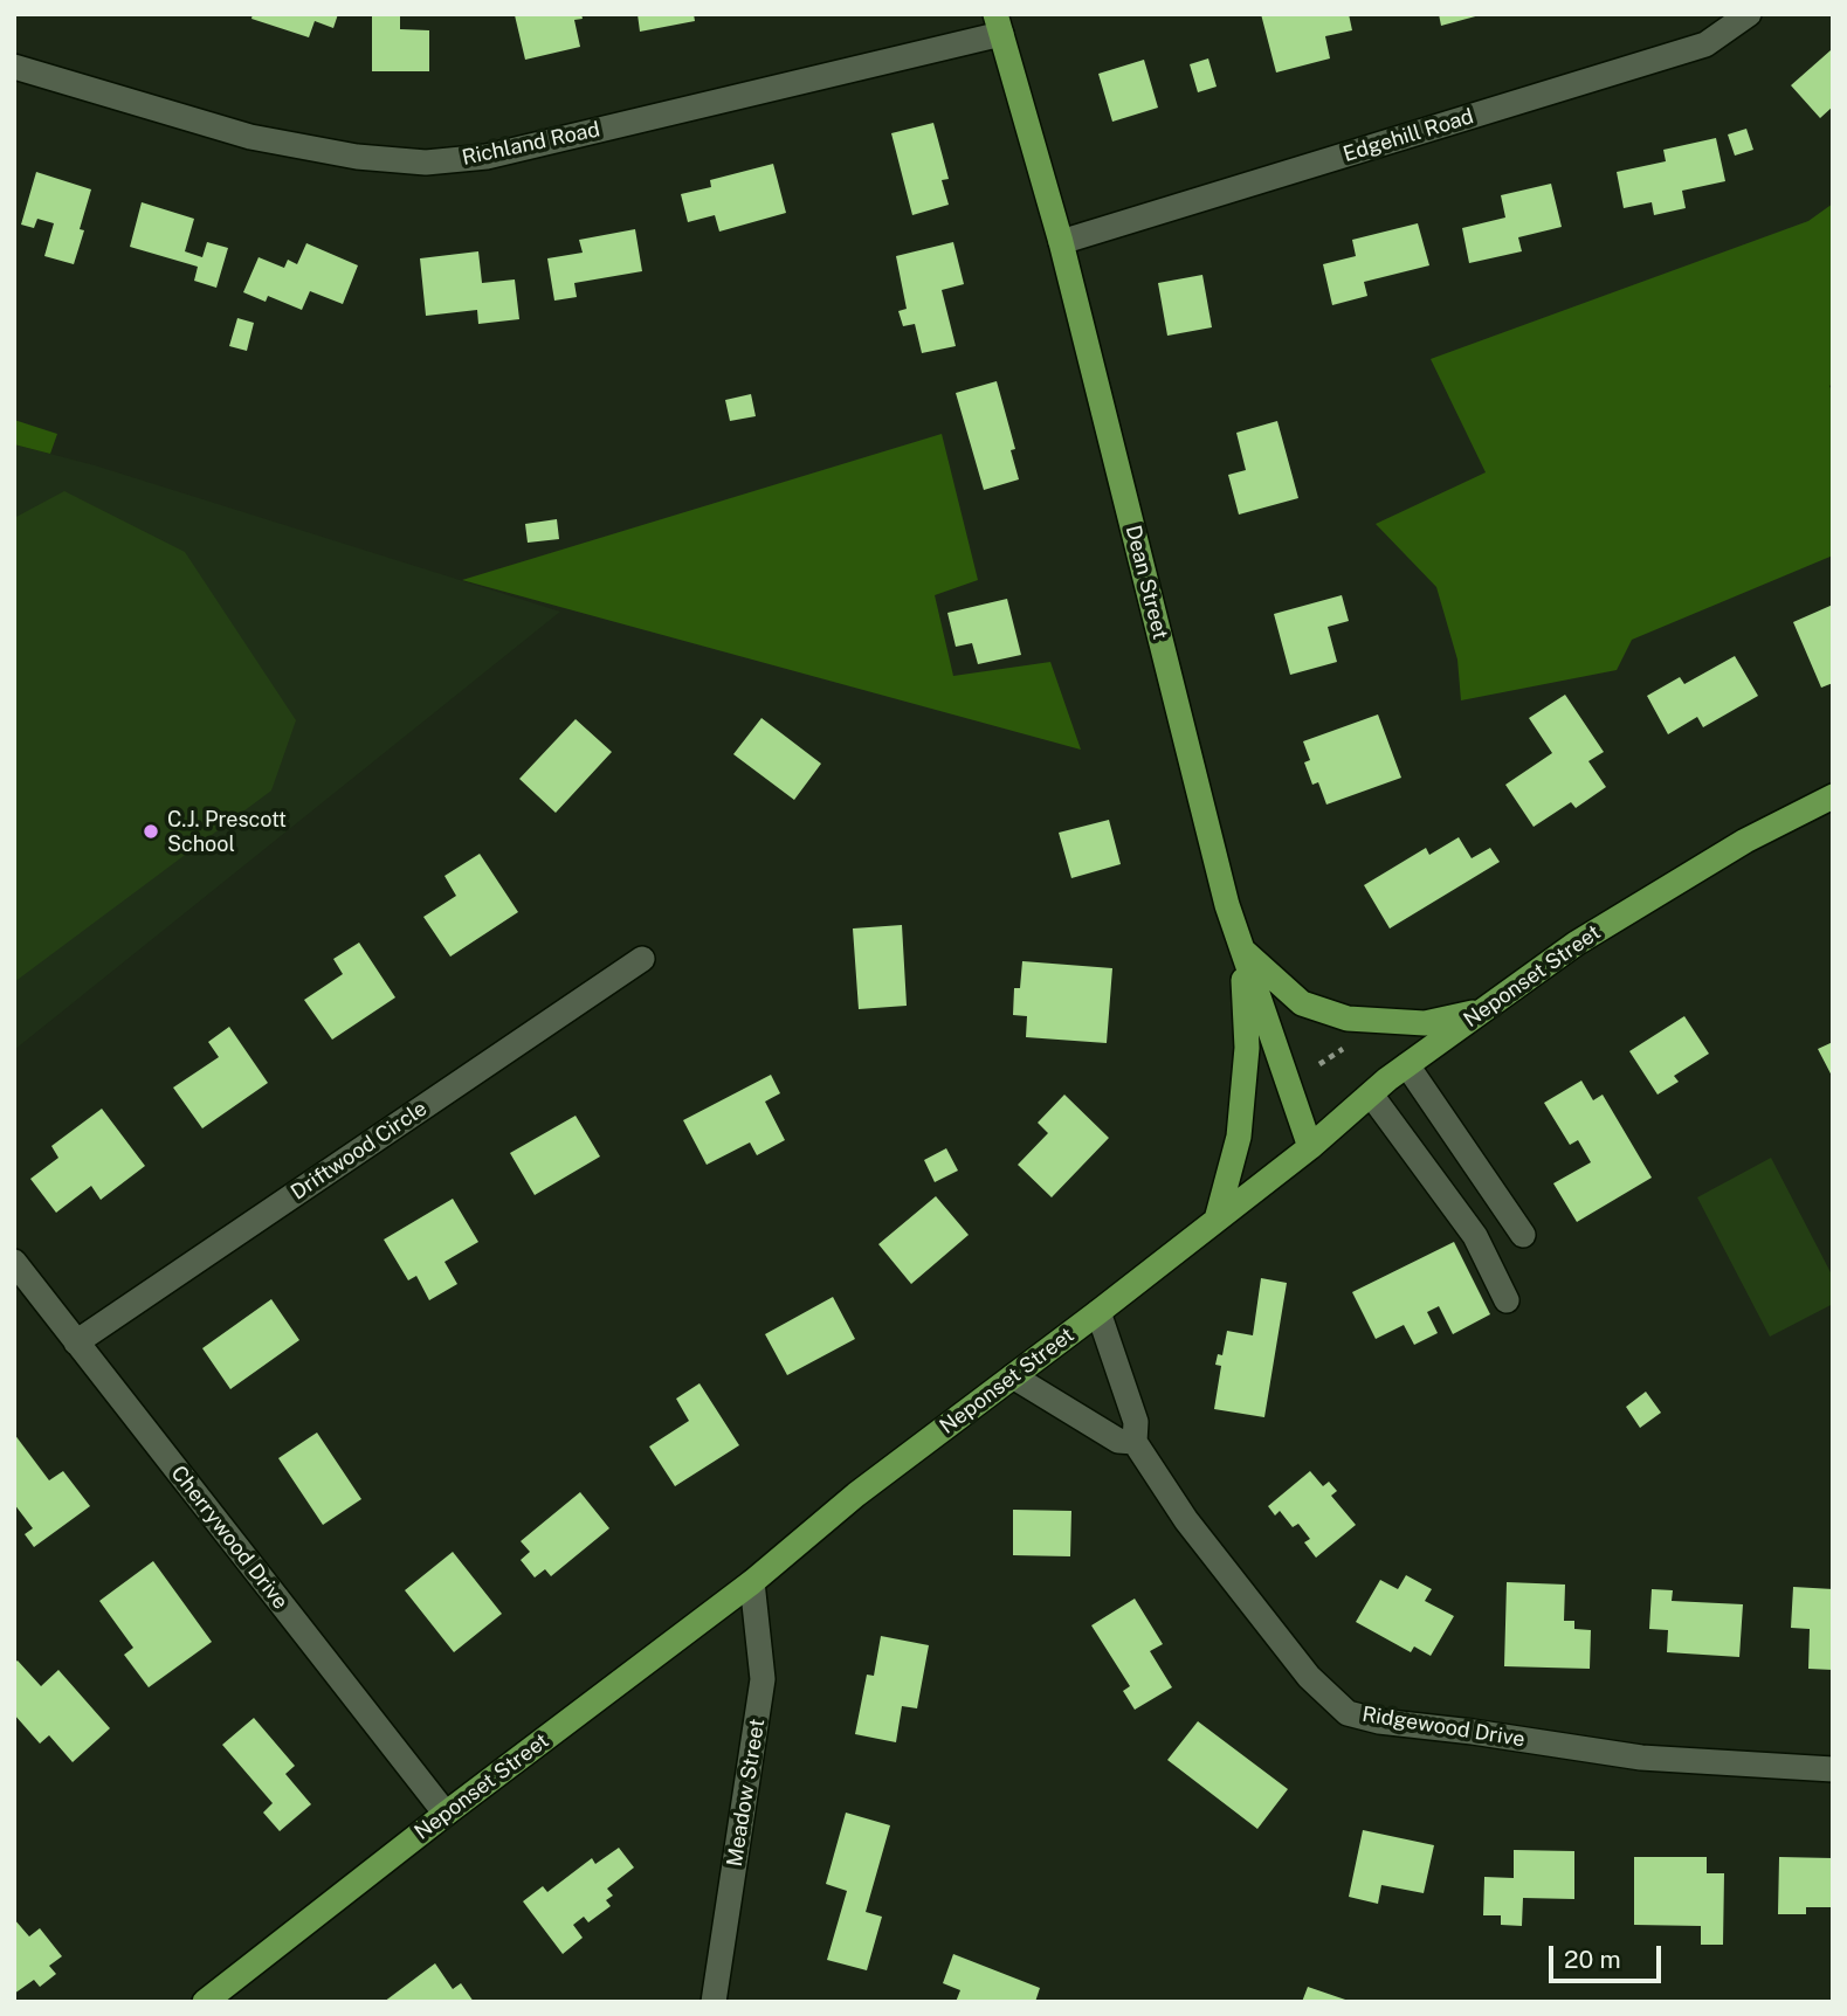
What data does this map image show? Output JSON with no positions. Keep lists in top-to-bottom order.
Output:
{
  "streets": {
    "main road": ["Dean Street", "Neponset Street"],
    "street": [
      "Edgehill Road",
      "Richland Road",
      "Driftwood Circle",
      "Cherrywood Drive",
      "Ridgewood Drive",
      "Meadow Street"
    ]
  },
  "crossings": [
    ["Edgehill Road", "Dean Street"],
    ["Richland Road", "Dean Street"],
    ["Dean Street", "Neponset Street"],
    ["Neponset Street", "Cherrywood Drive"],
    ["Neponset Street", "Ridgewood Drive"],
    ["Neponset Street", "Meadow Street"],
    ["Driftwood Circle", "Cherrywood Drive"]
  ],
  "places": ["C.J. Prescott School"],
  "scale_bar": "20 m"
}
